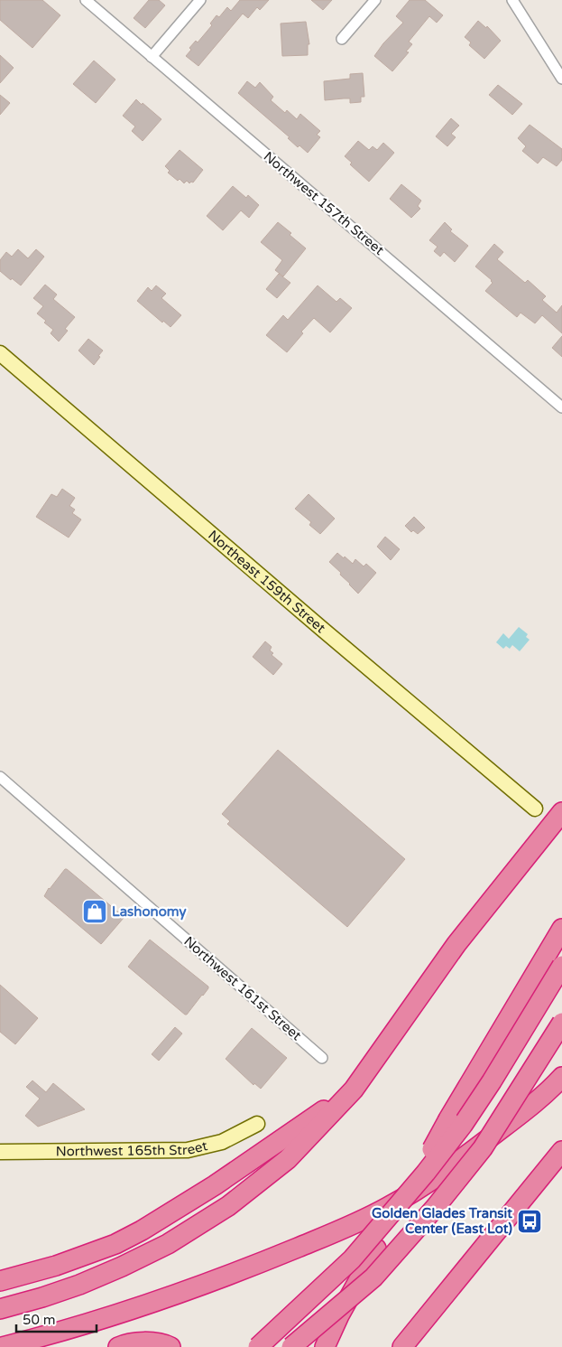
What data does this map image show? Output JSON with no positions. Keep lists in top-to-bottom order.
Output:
{
  "streets": {
    "street": [
      "Northwest 157th Street",
      "Northeast 159th Street",
      "Northwest 161st Street",
      "Northwest 165th Street"
    ]
  },
  "places": {
    "shop": ["Lashonomy"],
    "bus stop": ["Golden Glades Transit Center (East Lot)"]
  },
  "scale_bar": "50 m"
}
